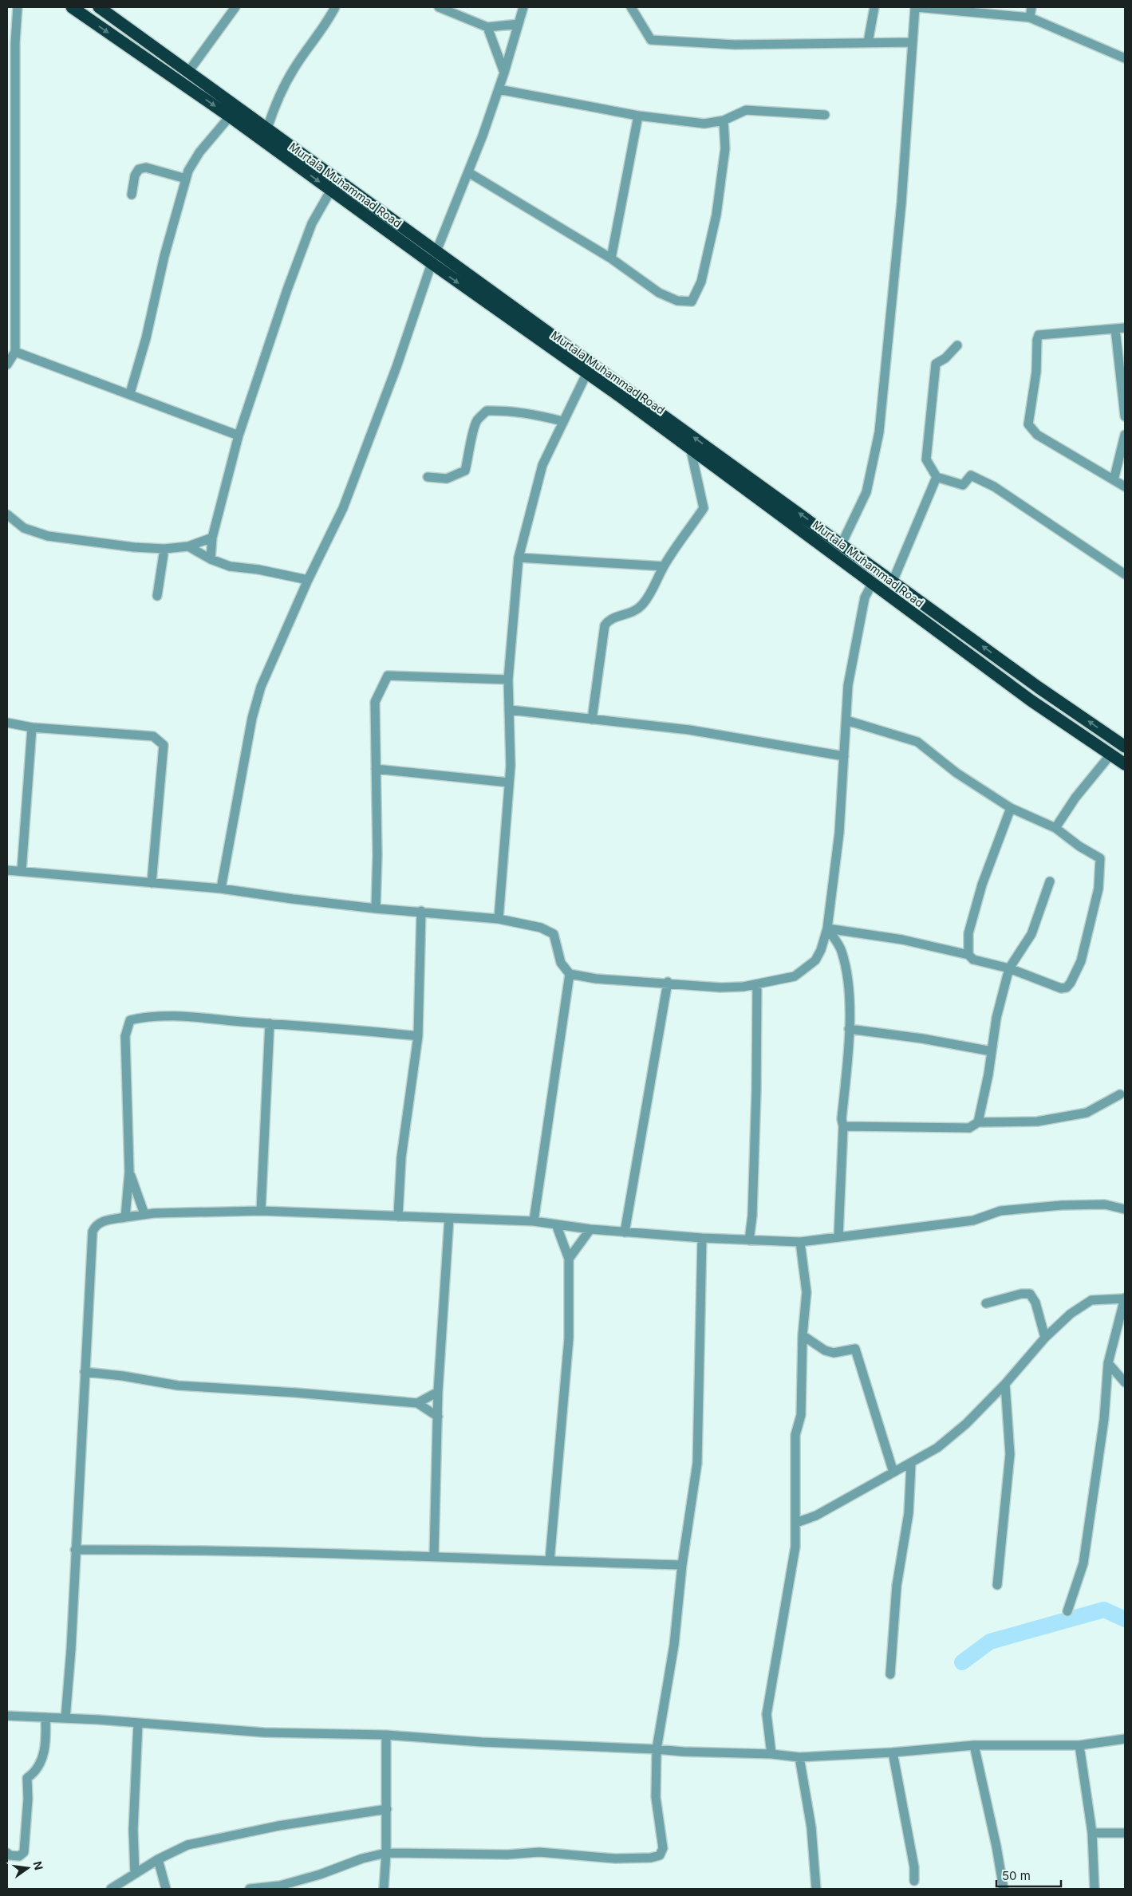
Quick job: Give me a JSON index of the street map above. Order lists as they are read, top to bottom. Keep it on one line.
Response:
{"streets":{"highway":["Murtala Muhammad Road"]},"scale_bar":"50 m","north":"right"}
